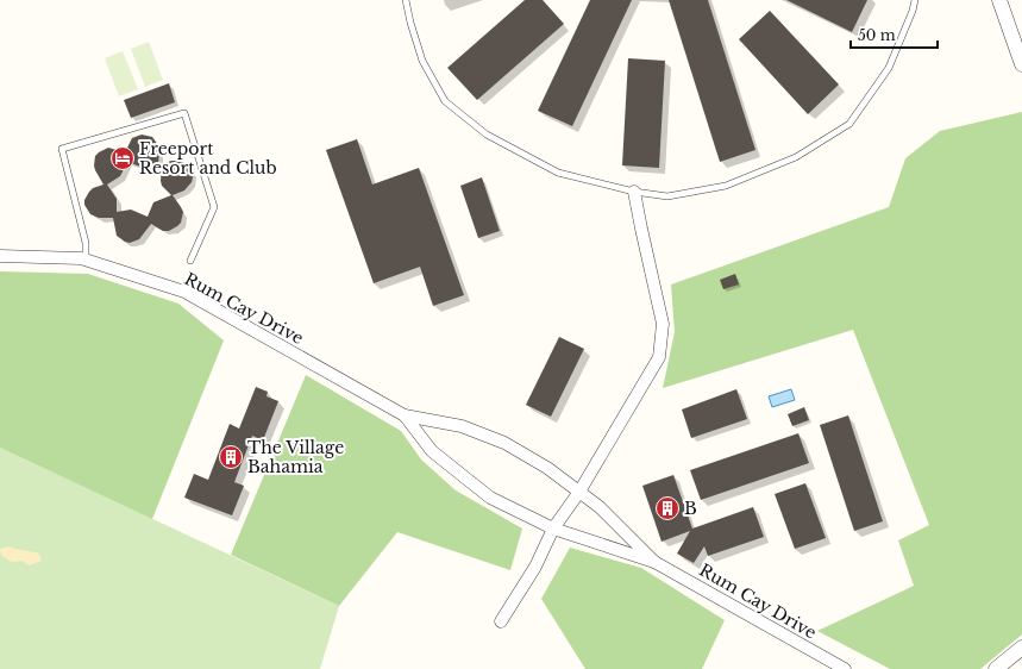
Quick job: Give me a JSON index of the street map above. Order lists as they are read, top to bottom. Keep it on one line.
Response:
{"streets":{"street":["Rum Cay Drive"]},"places":{"hotel":["Freeport Resort and Club"],"building":["The Village Bahamia","B"]},"scale_bar":"50 m"}
